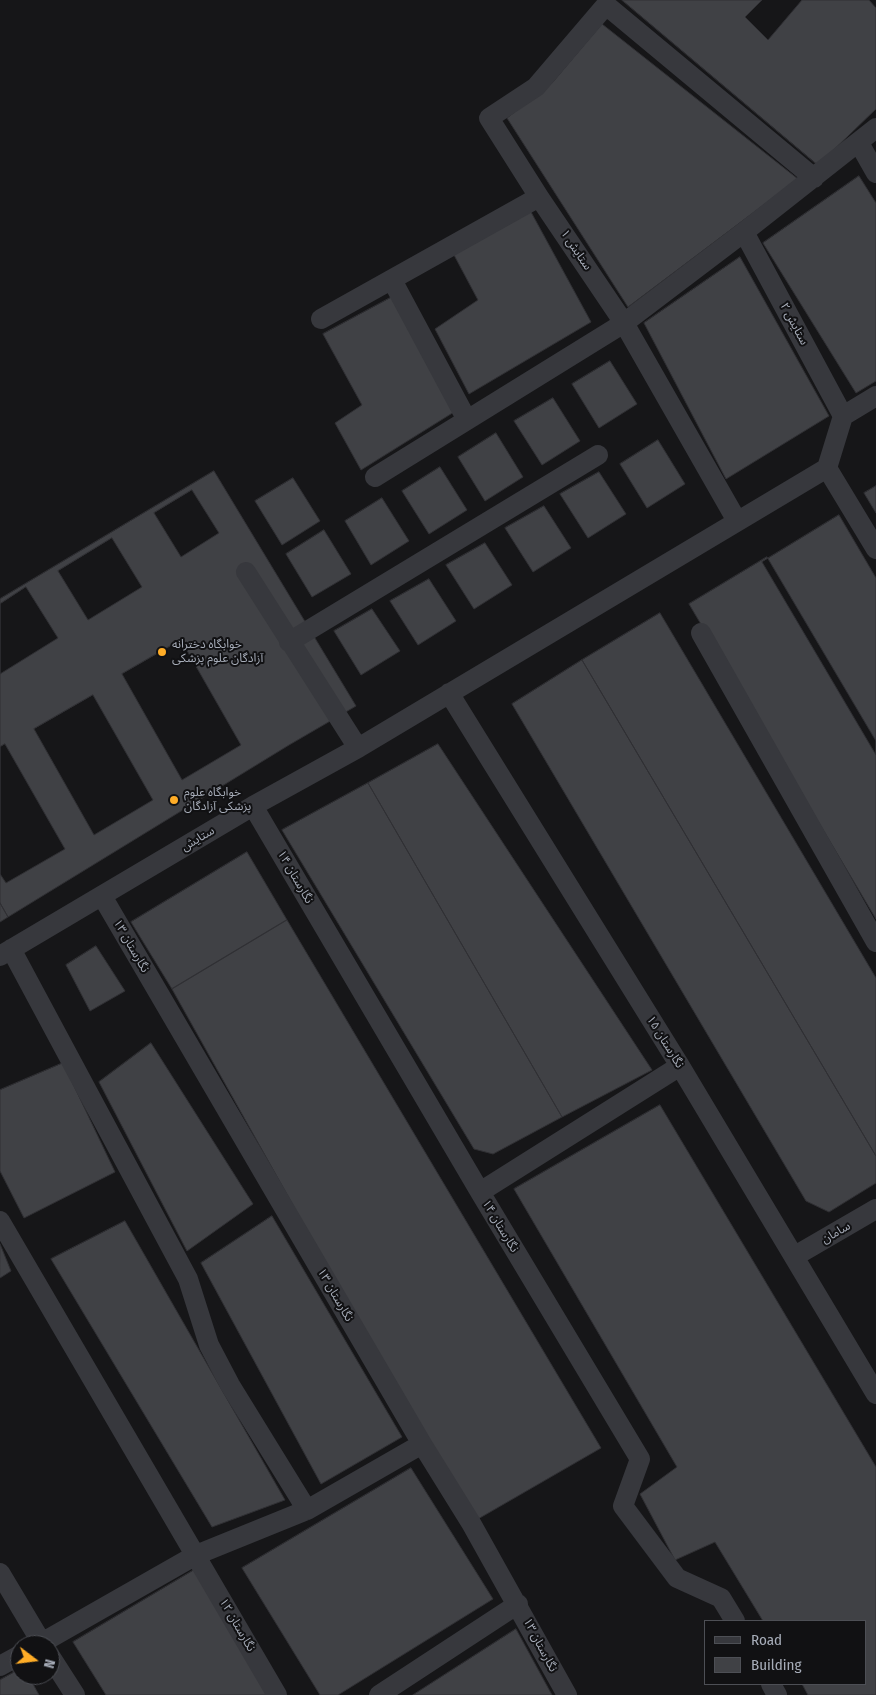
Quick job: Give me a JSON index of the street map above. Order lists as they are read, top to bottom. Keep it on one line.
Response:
{"streets":{"street":["ستایش ۱","ستایش ۲","ستایش","نگارستان ۱۴","نگارستان ۱۳","نگارستان ۱۵","سامان","نگارستان ۱۲"]},"crossings":[["ستایش ۱","ستایش"],["ستایش","نگارستان ۱۴"],["ستایش","نگارستان ۱۳"],["ستایش","نگارستان ۱۵"],["نگارستان ۱۵","سامان"]],"places":["خوابگاه دخترانه آزادگان علوم پزشکی","خوابگاه علوم پزشکی آزادگان"],"legend":["Road","Building"],"north":"right"}
